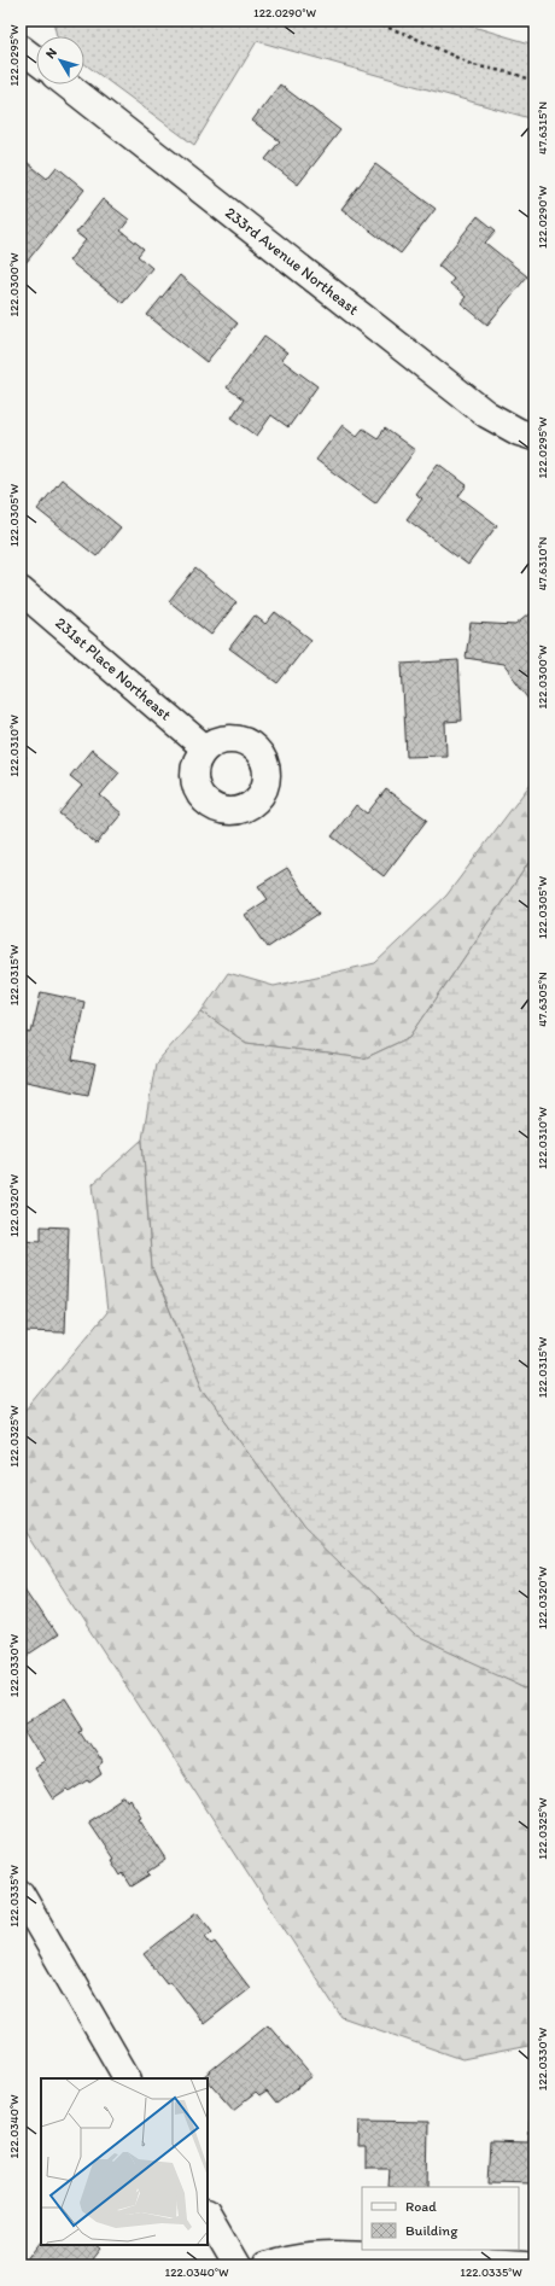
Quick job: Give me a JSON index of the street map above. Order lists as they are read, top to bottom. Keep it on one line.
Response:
{"streets":{"street":["233rd Avenue Northeast","231st Place Northeast"]},"legend":["Road","Building"],"north":"top left","coordinates":["122.0290°W","122.0295°W","47.6315°N","122.0300°W","122.0305°W","47.6310°N","122.0310°W","122.0315°W","47.6305°N","122.0320°W","122.0325°W","122.0330°W","122.0335°W","122.0340°W"]}
